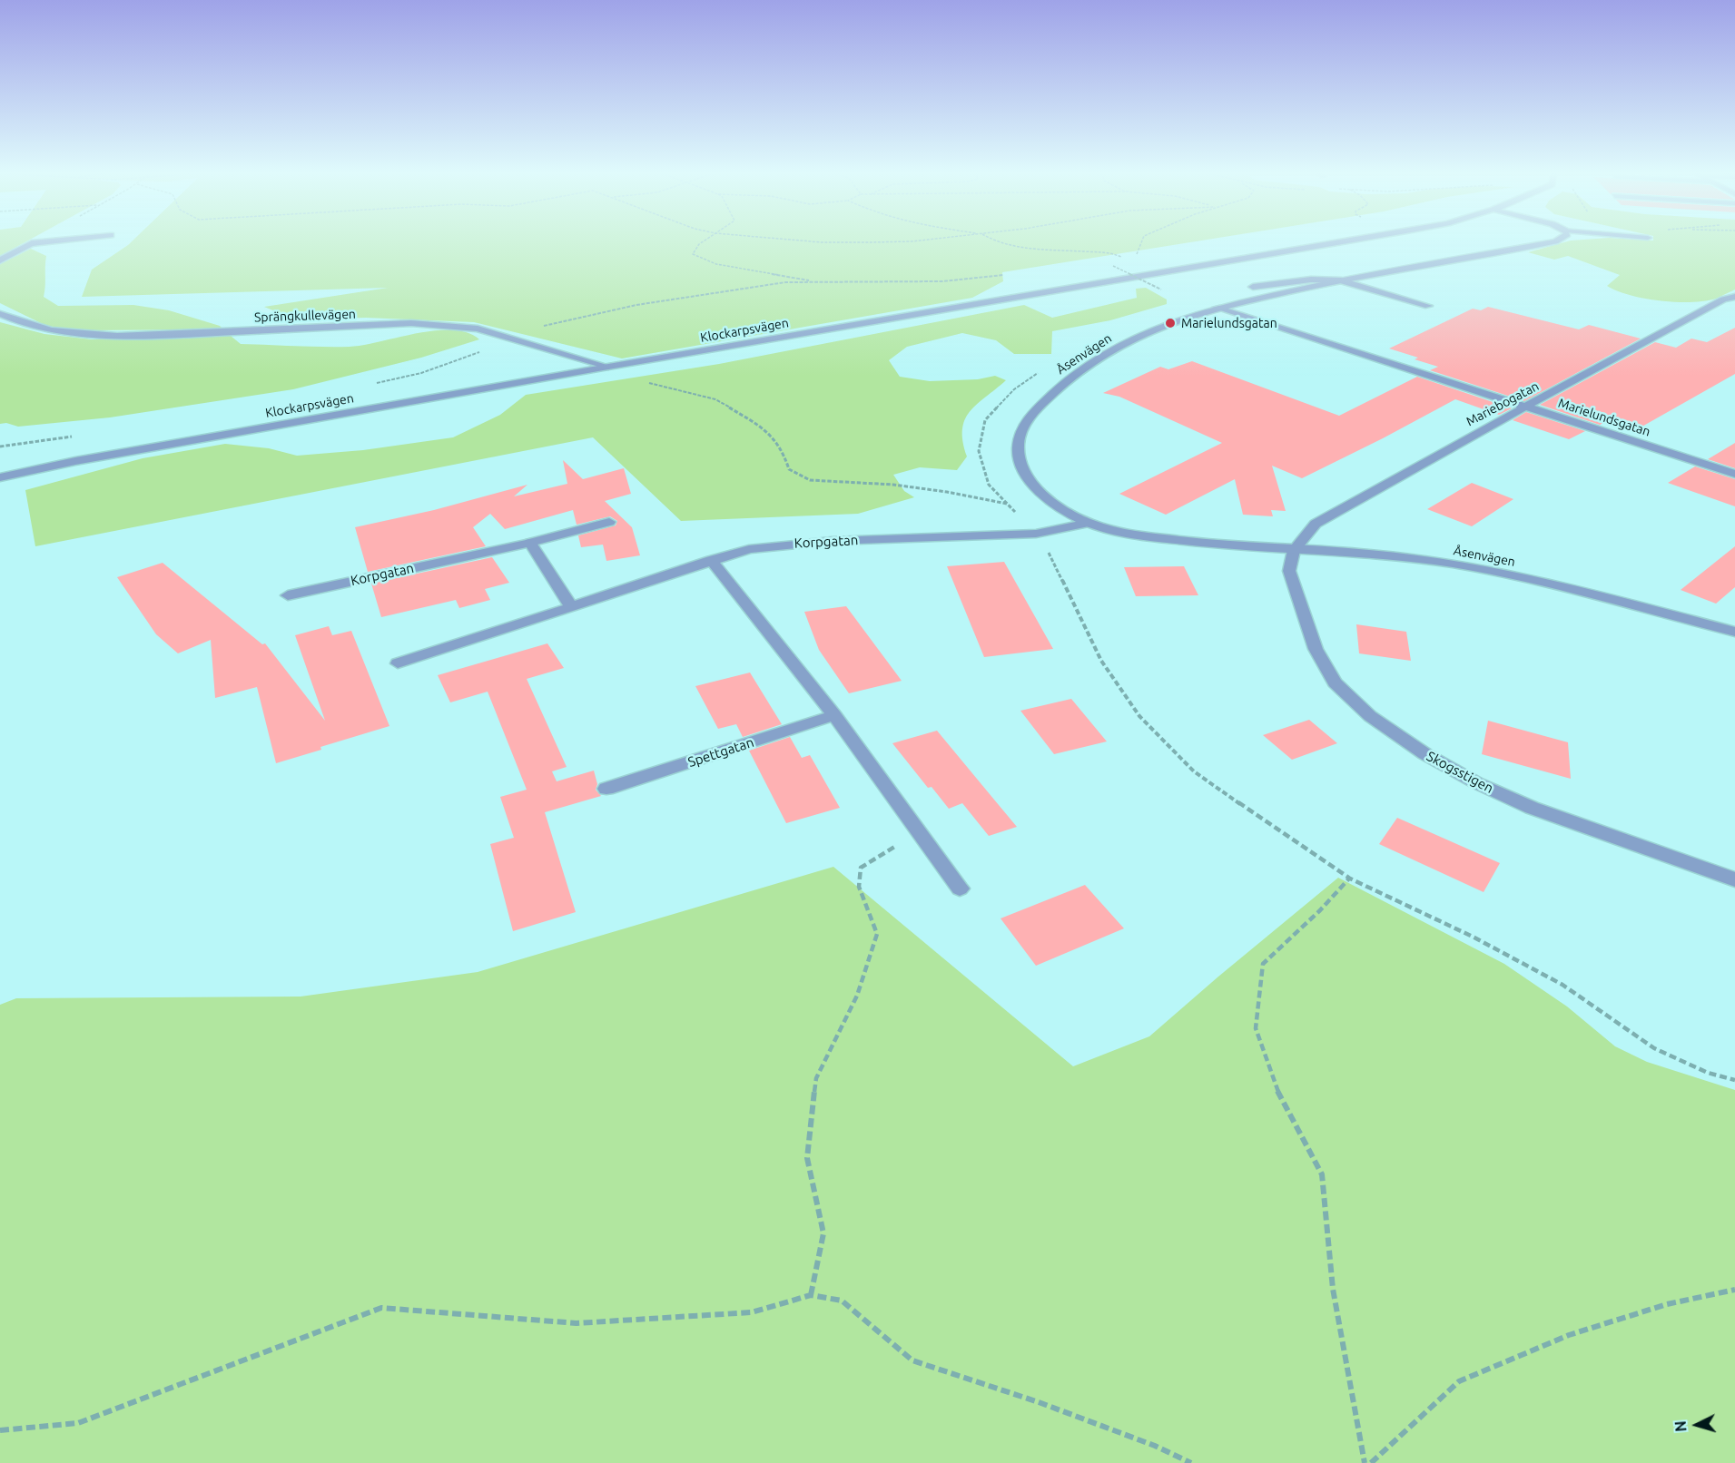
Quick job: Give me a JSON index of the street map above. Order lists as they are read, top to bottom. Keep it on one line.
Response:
{"streets":{"street":["Sprängkullevägen","Klockarpsvägen","Åsenvägen","Mariebogatan","Marielundsgatan","Korpgatan","Spettgatan","Skogsstigen"]},"crossings":[["Sprängkullevägen","Klockarpsvägen"],["Åsenvägen","Mariebogatan"],["Åsenvägen","Marielundsgatan"],["Åsenvägen","Korpgatan"],["Åsenvägen","Skogsstigen"],["Mariebogatan","Marielundsgatan"],["Mariebogatan","Skogsstigen"]],"places":["Marielundsgatan"],"north":"left"}
